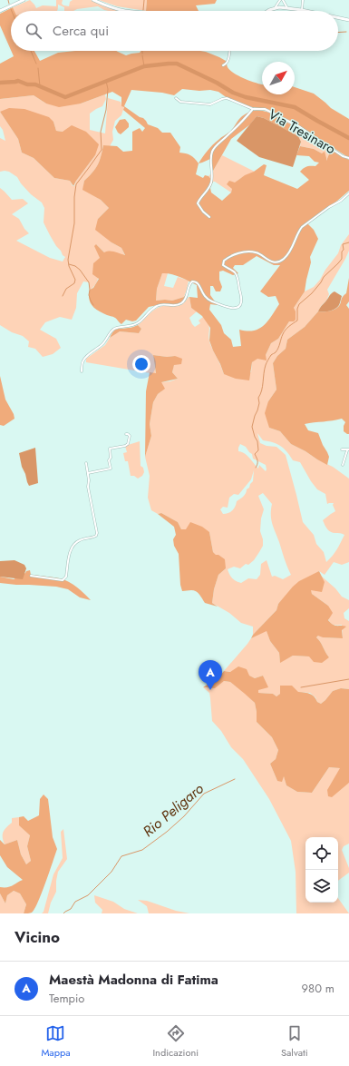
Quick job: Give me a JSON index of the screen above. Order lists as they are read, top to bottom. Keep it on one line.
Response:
{"streets":{"street":["Via Tresinaro"]},"water":["Rio Peligaro"],"north":"top right","page":{"search":"Cerca qui","pins":"A","heading":"Vicino","list":[{"mark":"A","name":"Maestà Madonna di Fatima","note":"Tempio","value":"980 m"}],"nav":["Mappa","Indicazioni","Salvati"]}}
